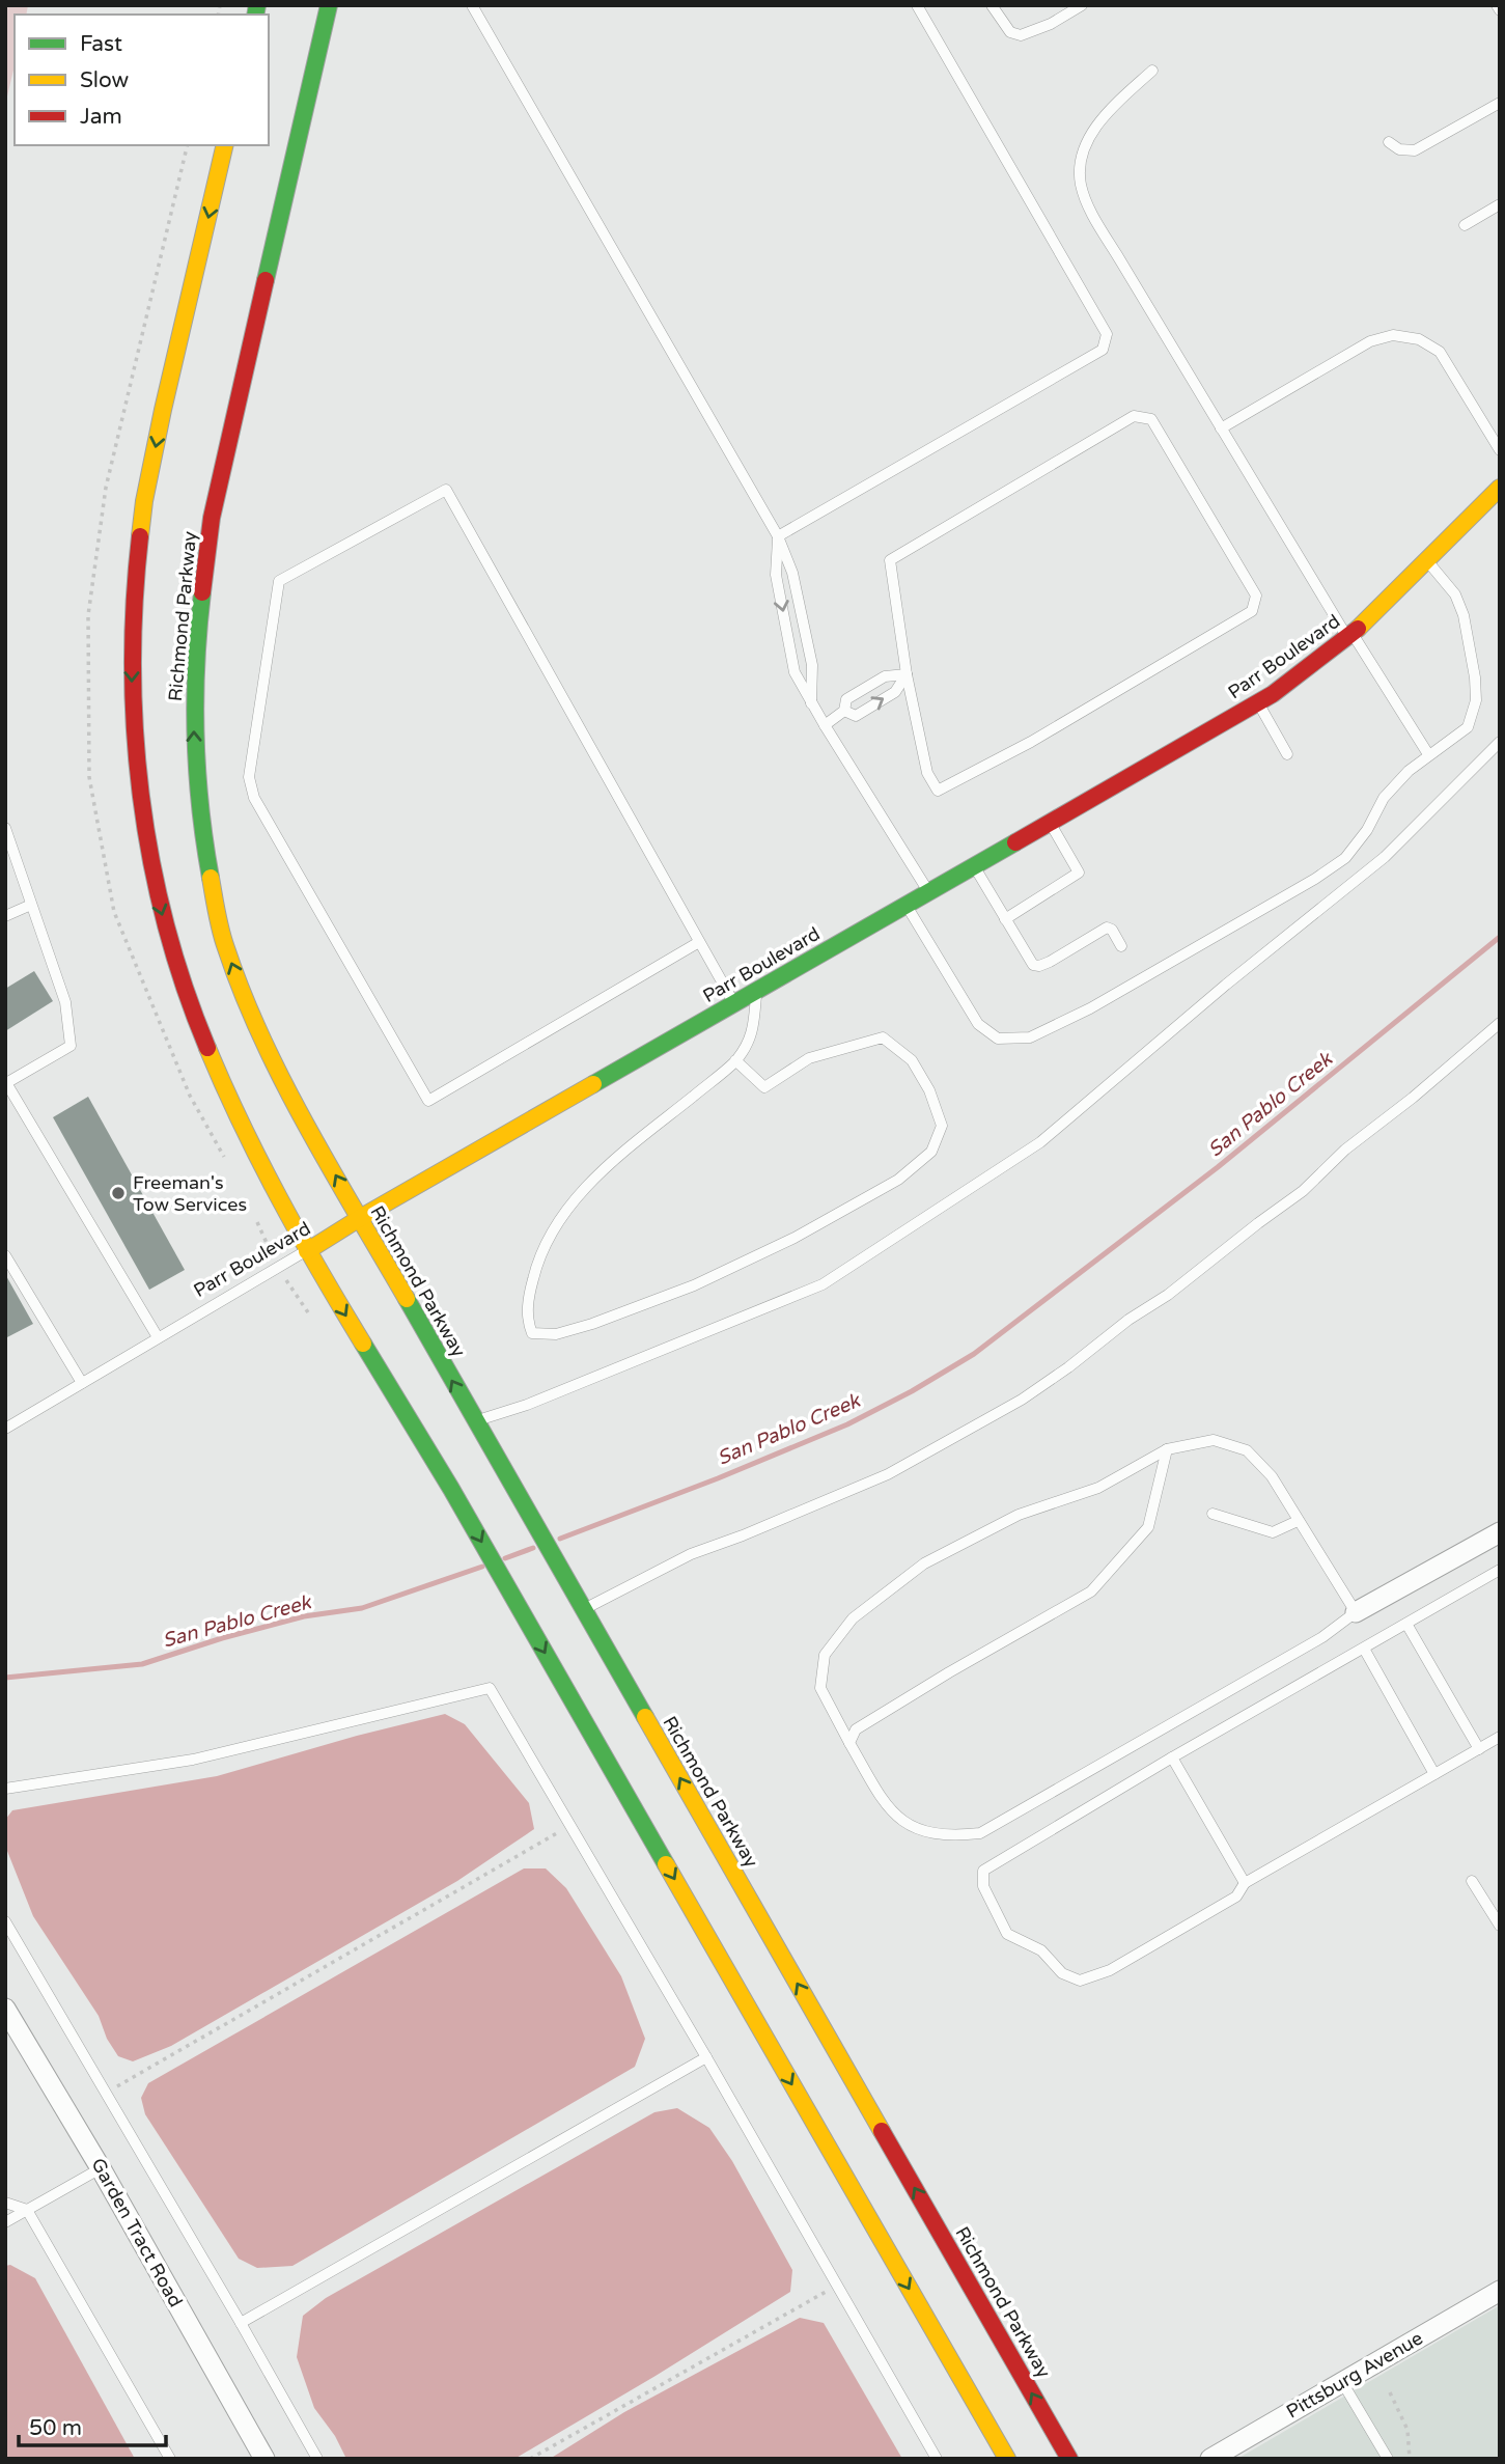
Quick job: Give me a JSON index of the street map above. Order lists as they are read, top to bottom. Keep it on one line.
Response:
{"streets":{"main road":["Richmond Parkway","Parr Boulevard"],"street":["Garden Tract Road","Pittsburg Avenue"]},"crossings":[["Richmond Parkway","Parr Boulevard"]],"water":["San Pablo Creek"],"places":["Freeman's Tow Services"],"legend":["Fast","Slow","Jam"],"scale_bar":"50 m"}
